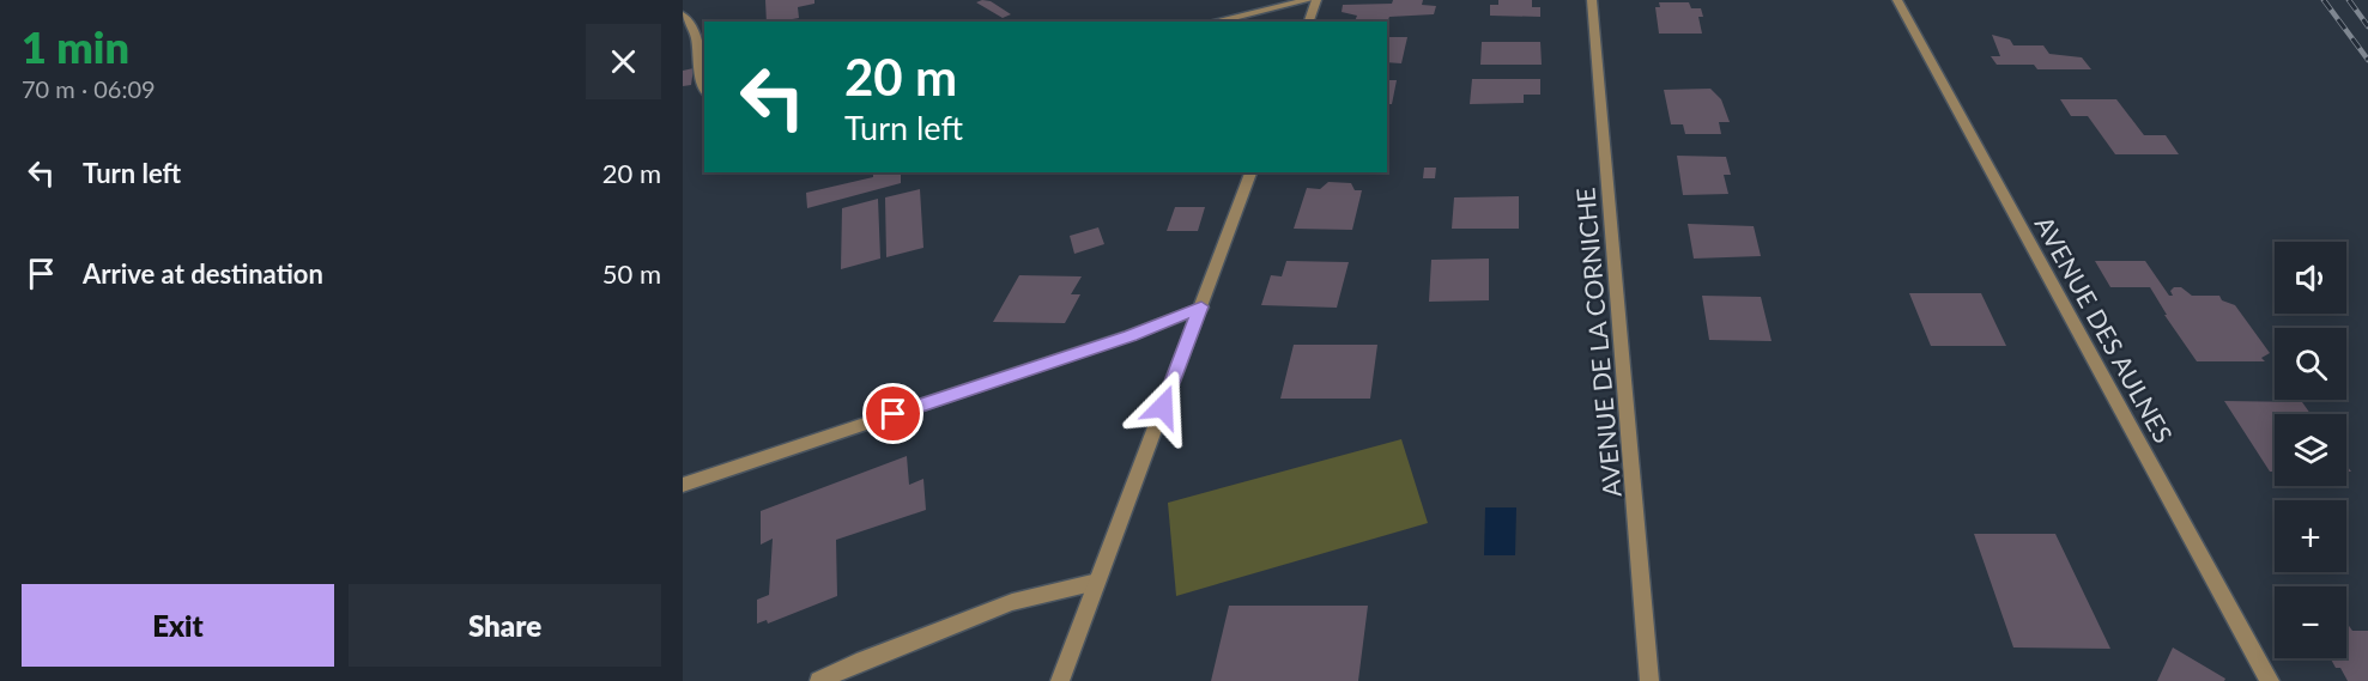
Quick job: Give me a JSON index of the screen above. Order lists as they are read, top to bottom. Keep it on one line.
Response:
{"streets":{"street":["AVENUE DES AULNES","AVENUE DE LA CORNICHE"]},"page":{"heading":["1 min","70 m · 06:09"],"turn":["20 m","Turn left"],"list":[{"name":"Turn left","value":"20 m"},{"name":"Arrive at destination","value":"50 m"}],"map_buttons":["+","−"],"buttons":["Exit","Share"]}}
